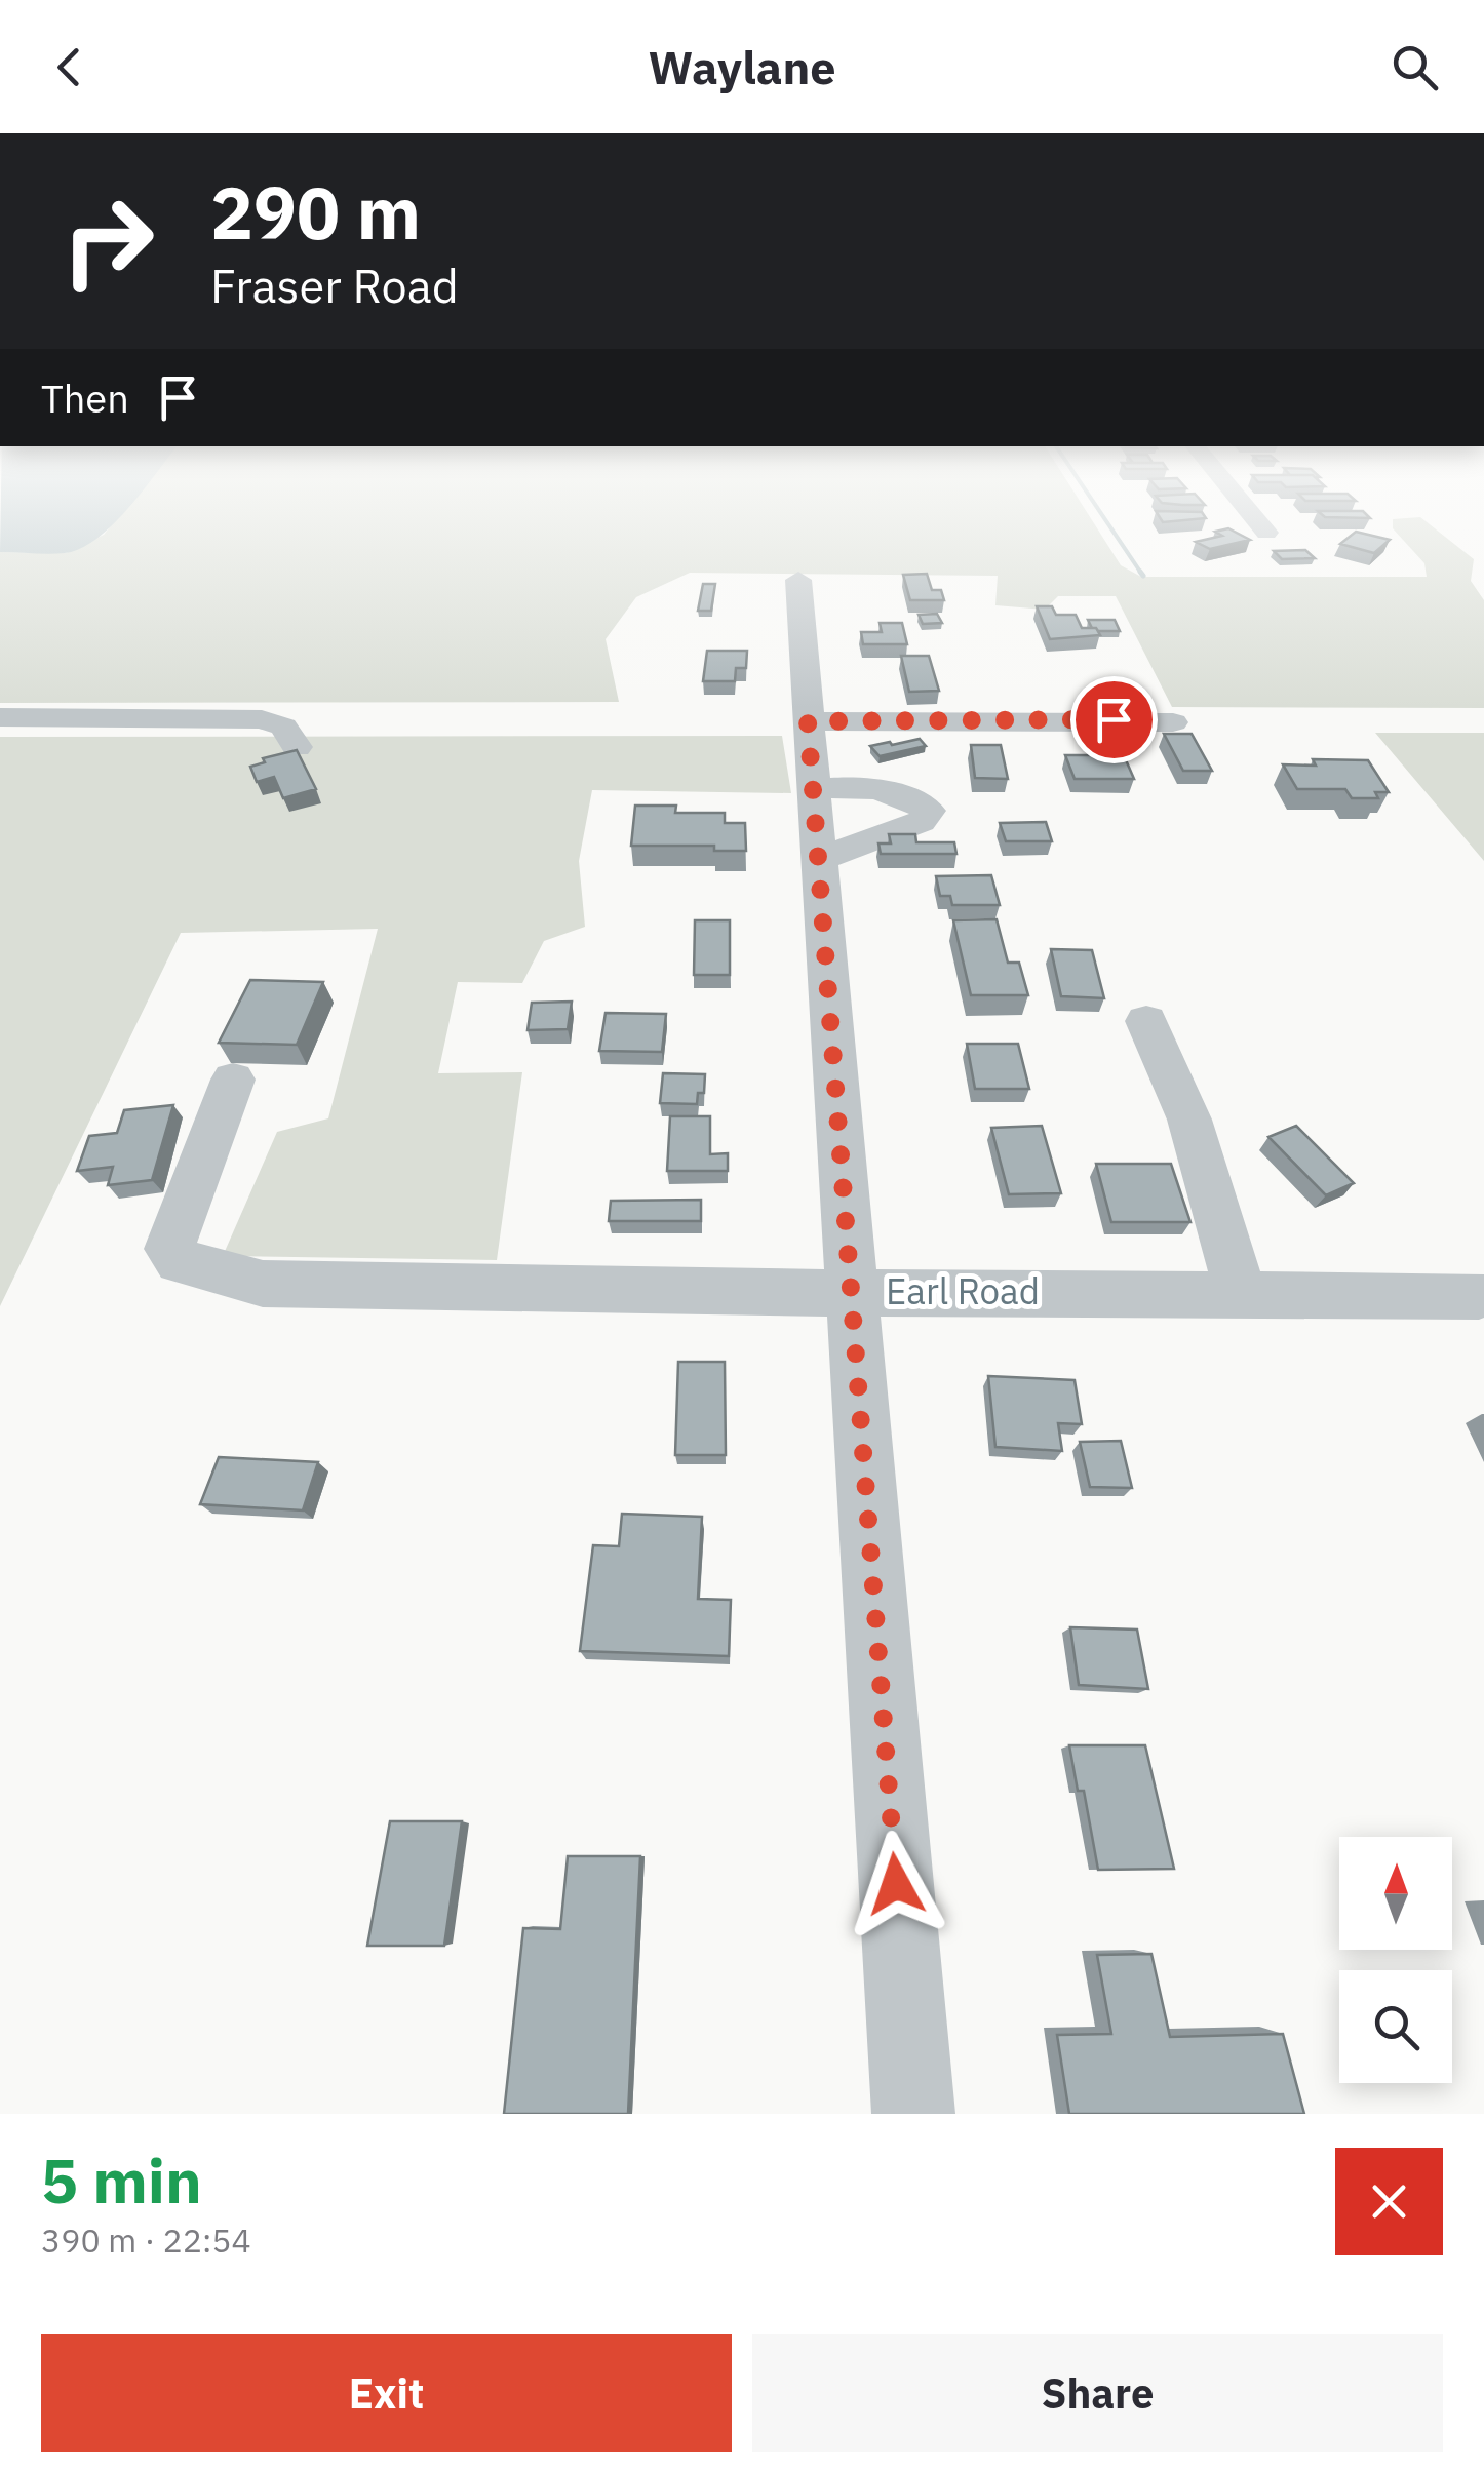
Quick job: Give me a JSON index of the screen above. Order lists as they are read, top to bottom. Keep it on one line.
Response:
{"streets":{"street":["Earl Road"]},"north":"top","page":{"header":"Waylane","turn":["290 m","Fraser Road"],"then":"Then","heading":["5 min","390 m · 22:54"],"buttons":["Exit","Share"]}}
